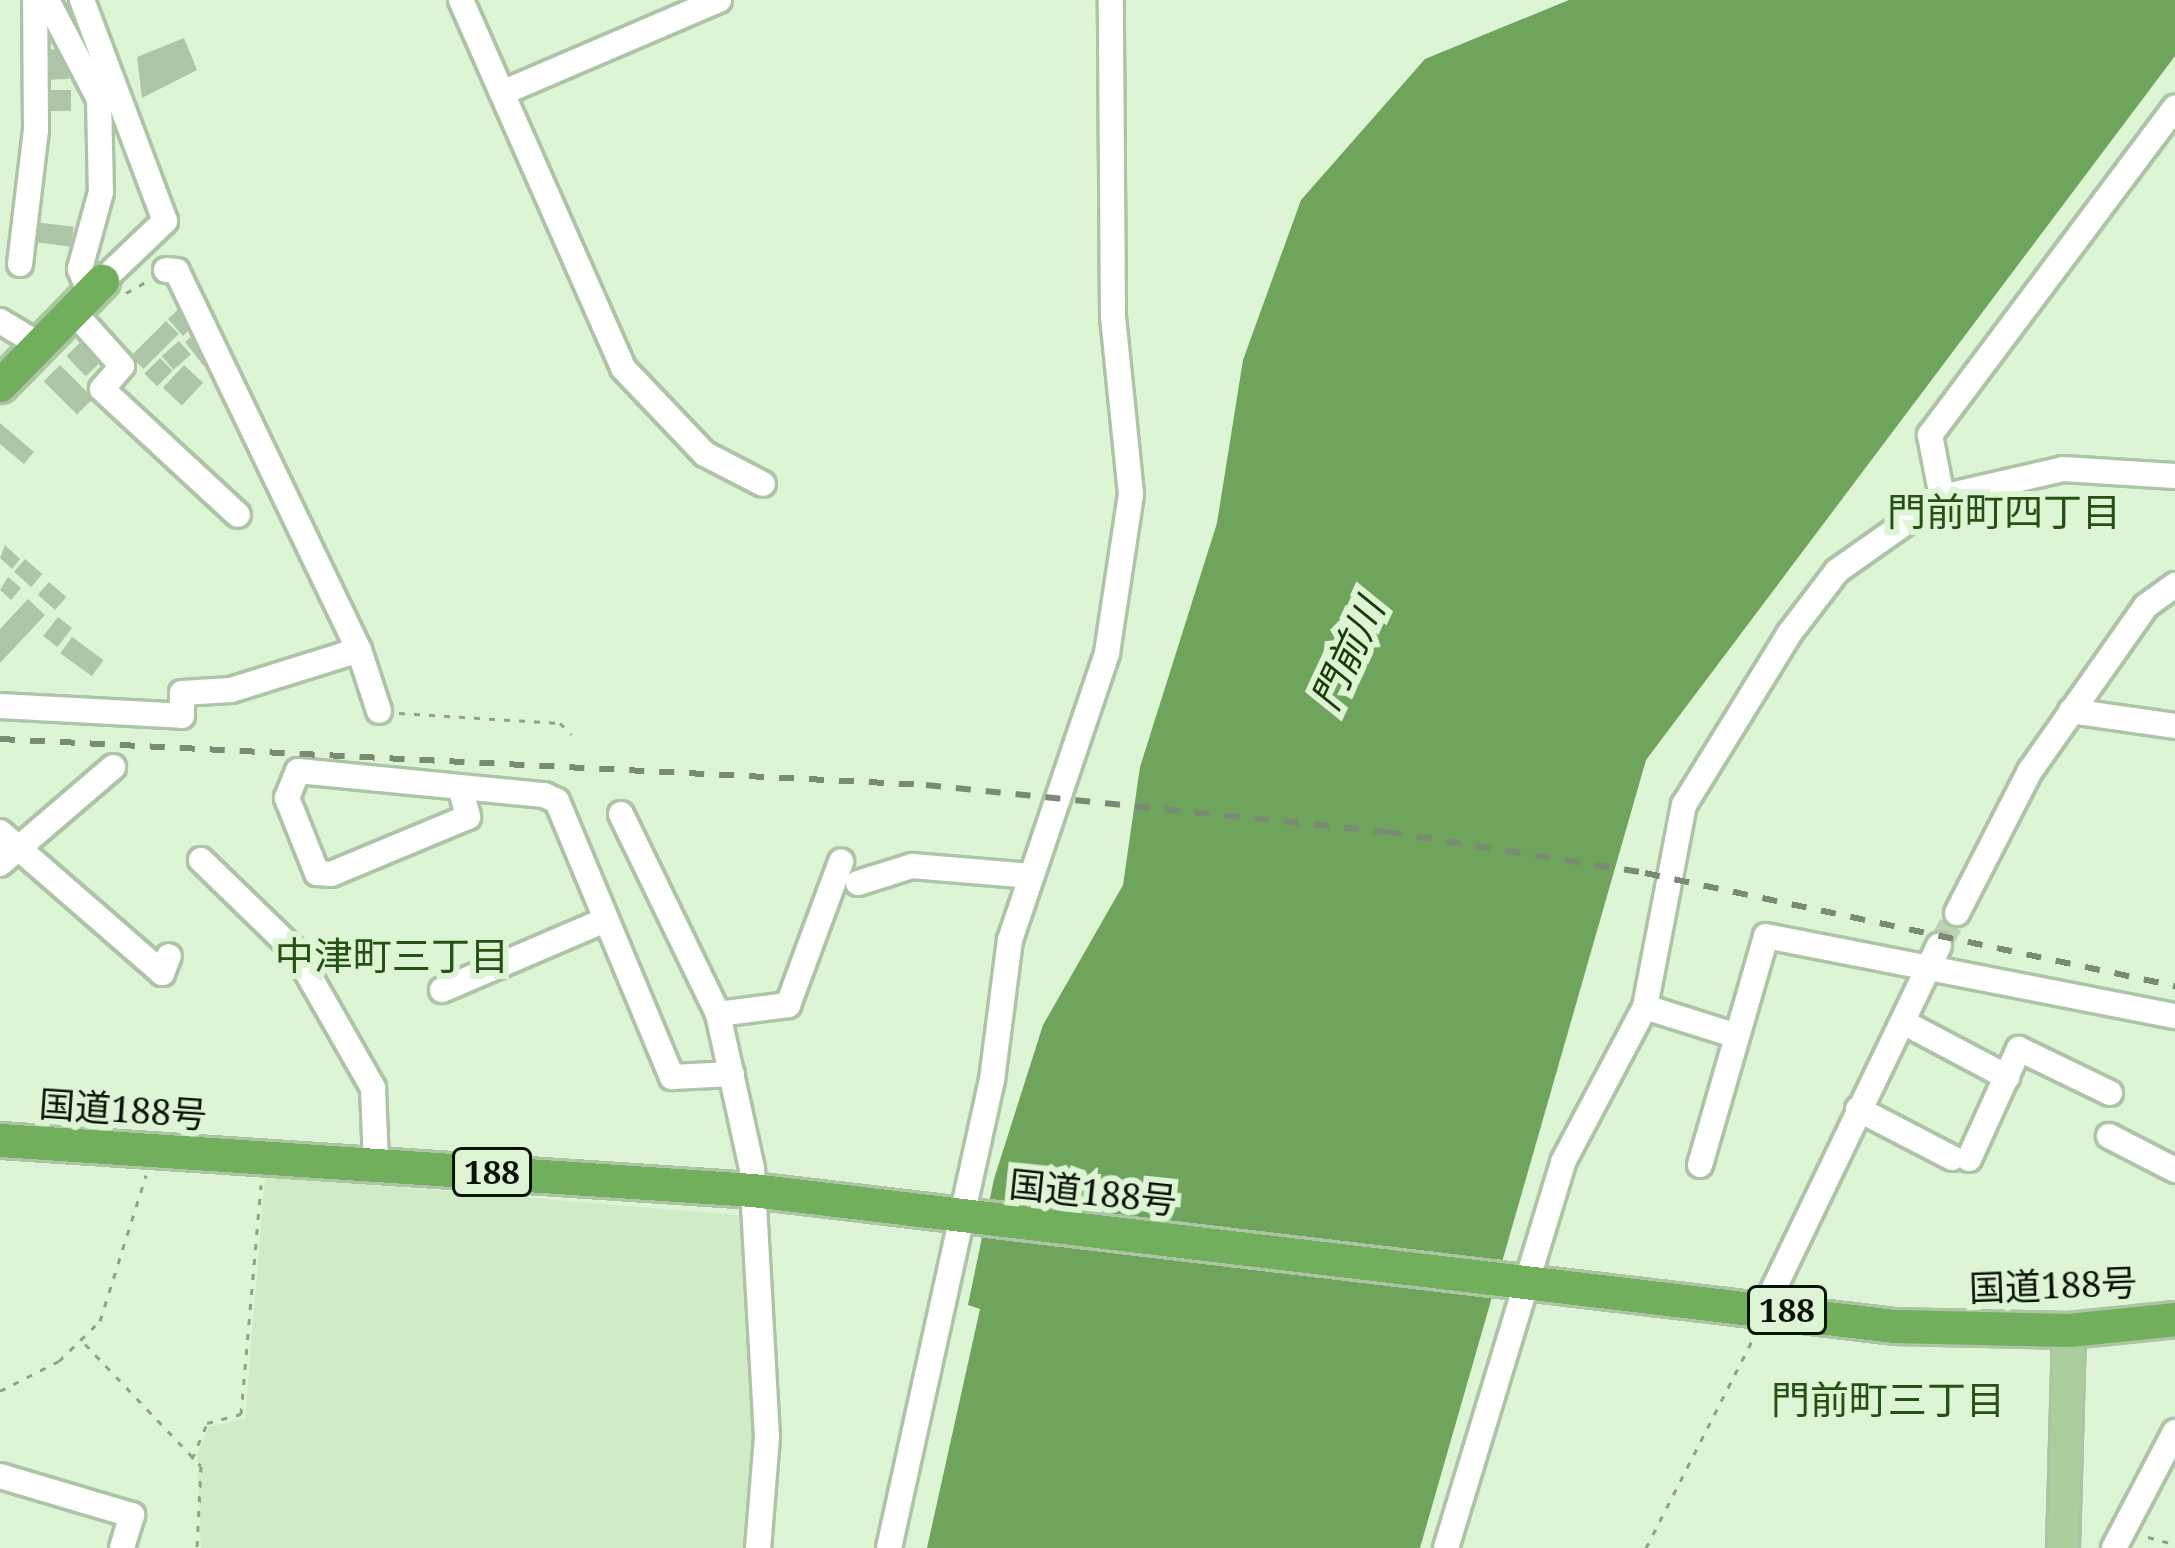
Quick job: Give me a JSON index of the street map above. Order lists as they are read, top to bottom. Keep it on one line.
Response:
{"streets":{"highway":["国道188号","188"]},"districts":["門前町四丁目","中津町三丁目","門前町三丁目"],"water":["門前川"]}
